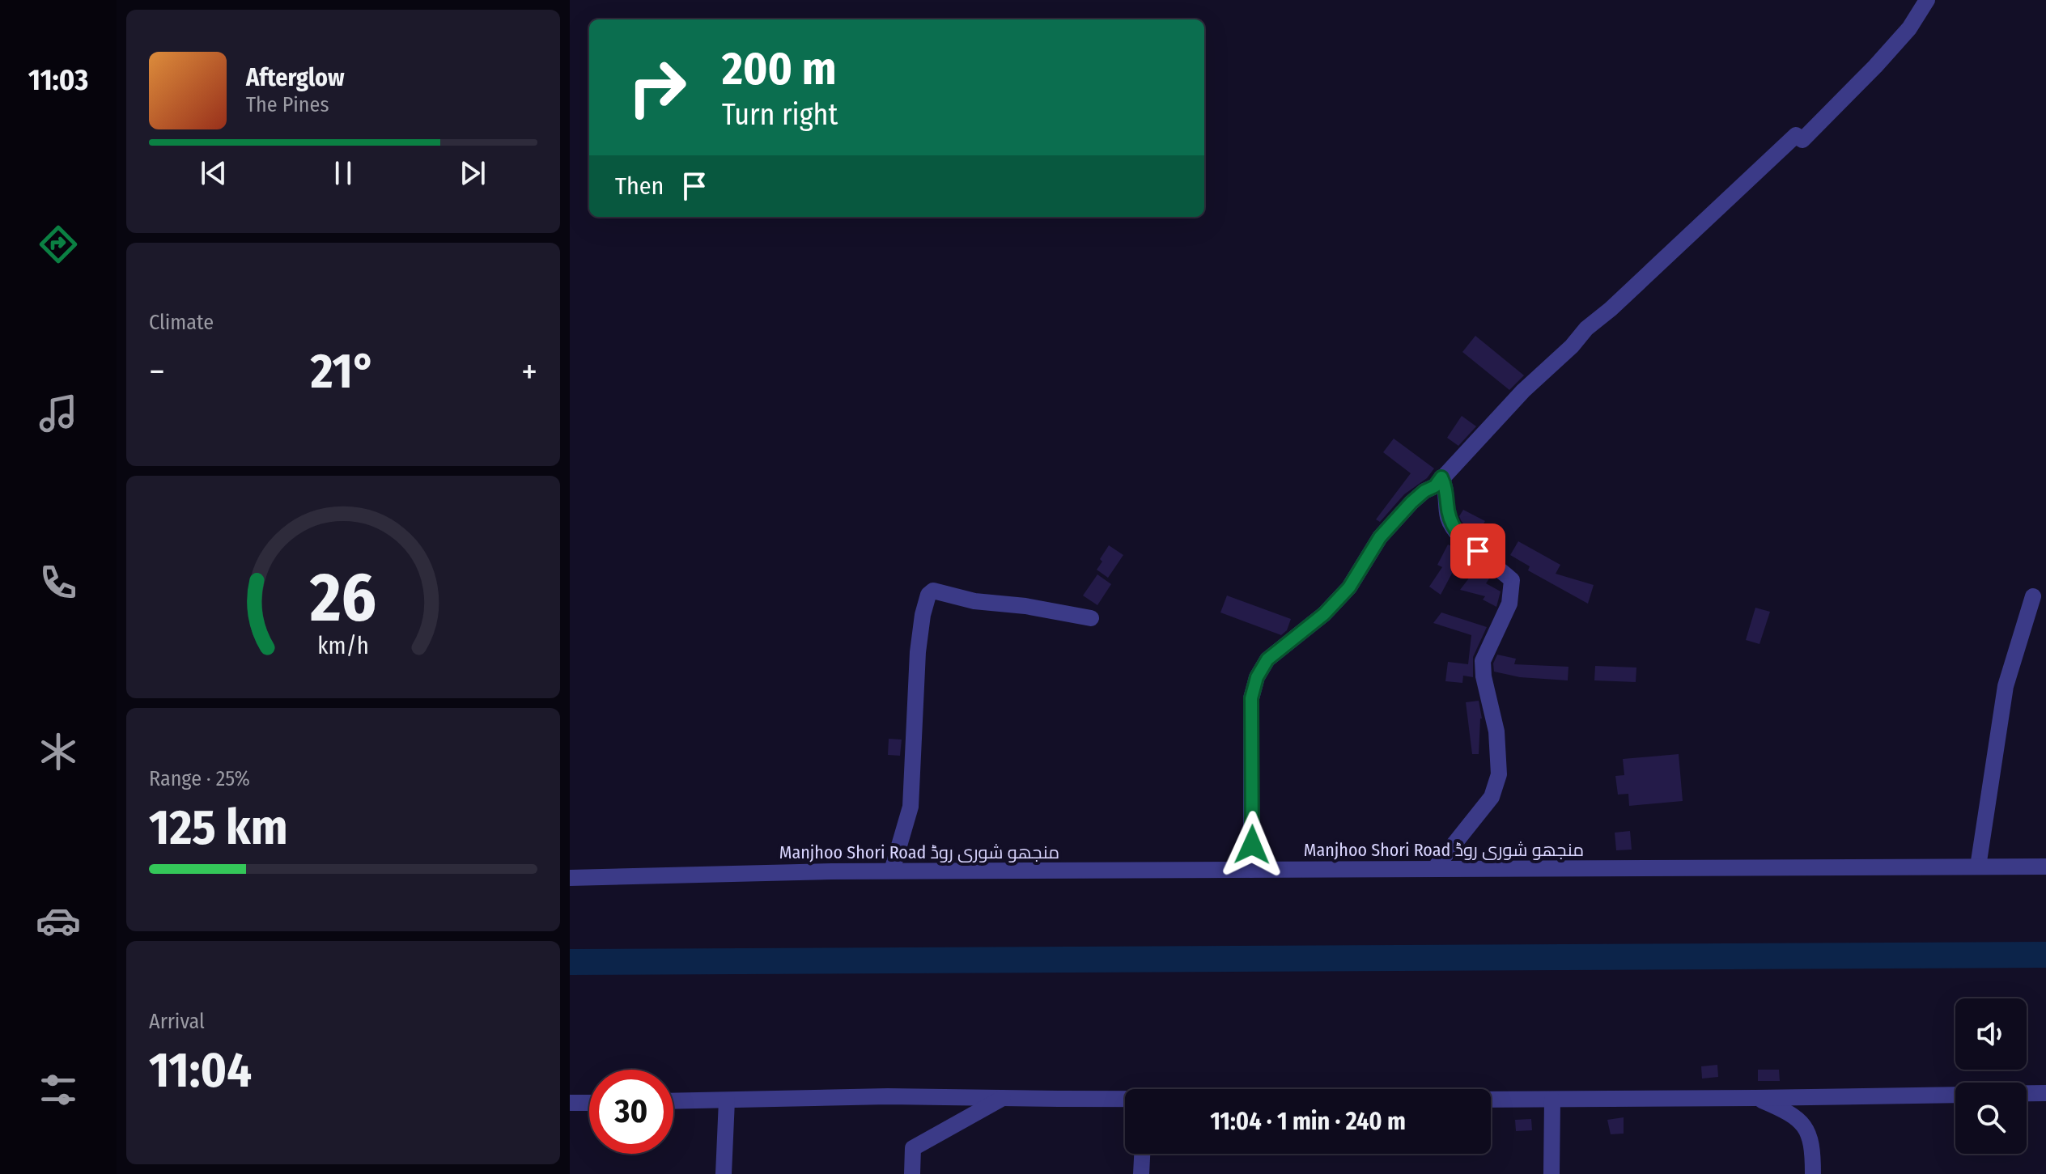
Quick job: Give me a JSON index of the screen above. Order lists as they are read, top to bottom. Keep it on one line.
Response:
{"streets":{"street":["Manjhoo Shori Road منجھو شوری روڈ"]},"page":{"tabs":"11:03","turn":["200 m","Turn right"],"song":["Afterglow","The Pines"],"then":"Then","tile":["Climate",["Range · 25%","125 km"],["Arrival","11:04"]],"heat":["−","21°","+"],"limit":"30","trip":"11:04 · 1 min · 240 m","gauge":["26","km/h"]}}
